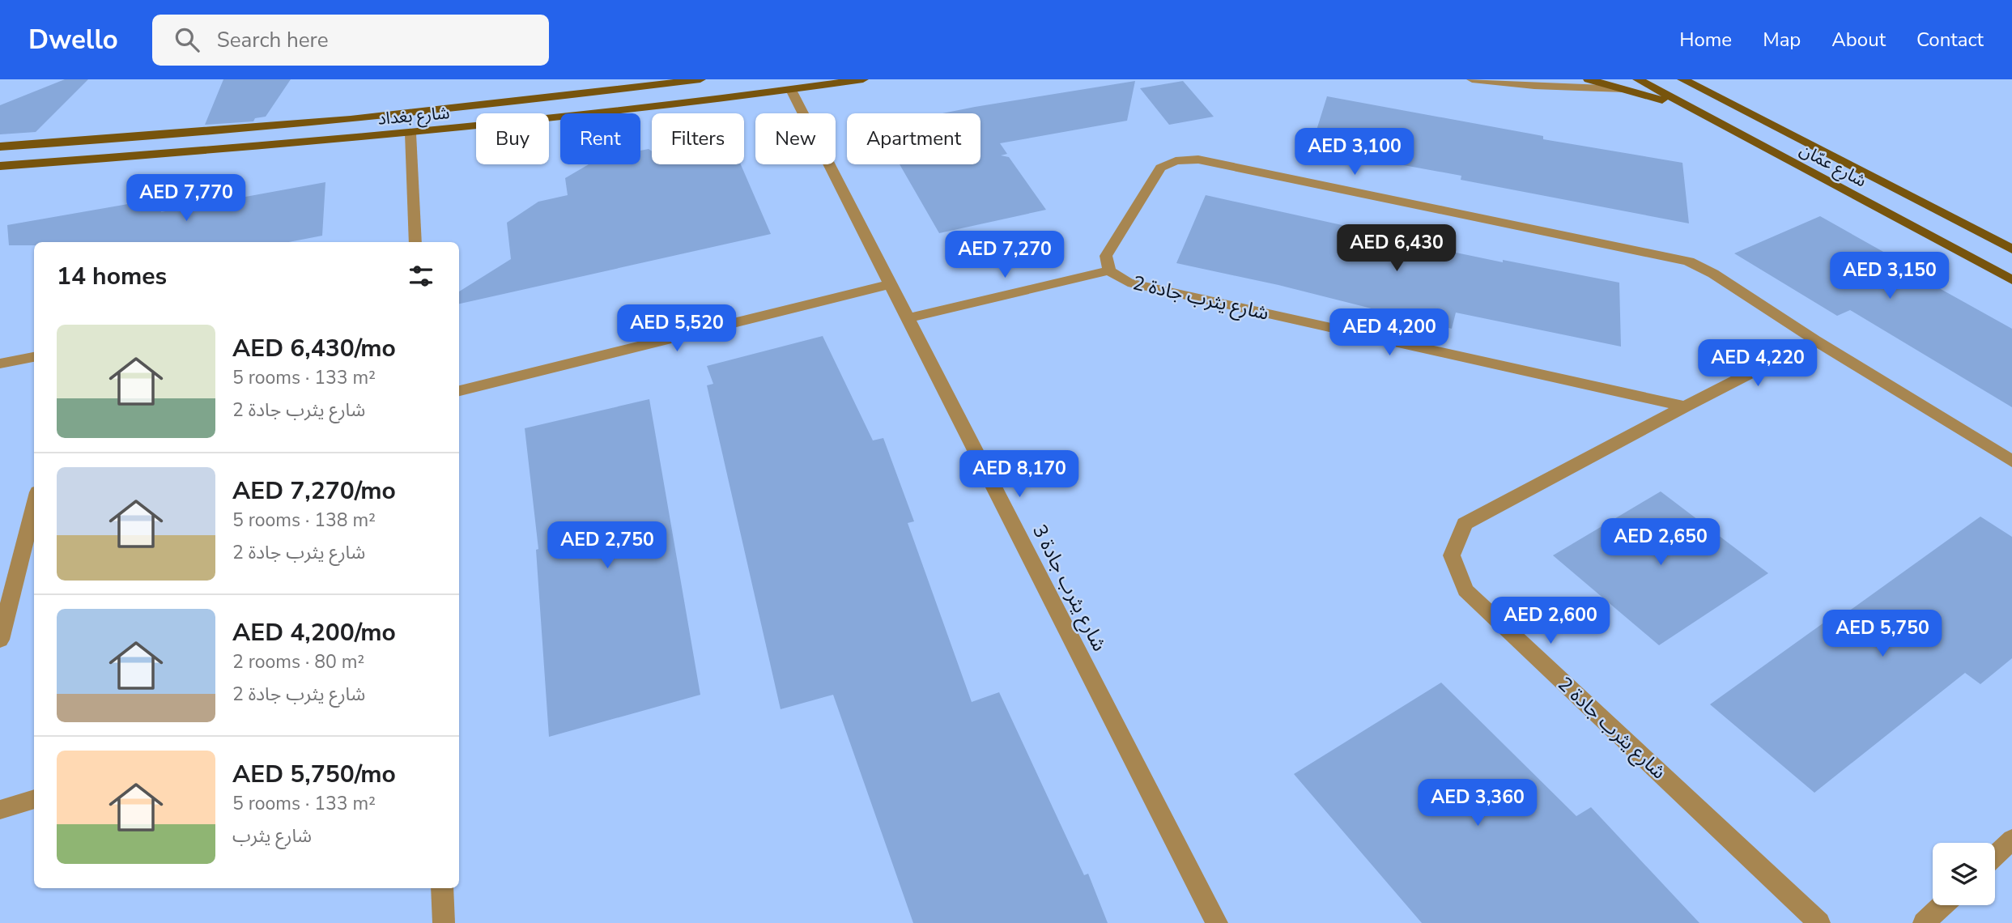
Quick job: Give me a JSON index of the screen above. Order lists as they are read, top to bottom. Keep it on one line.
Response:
{"streets":{"main road":["شارع بغداد","شارع عمّان"],"street":["شارع يثرب جادة 2","شارع يثرب جادة 3"]},"crossings":[["شارع بغداد","شارع يثرب جادة 3"]],"page":{"header":"Dwello","search":"Search here","nav":["Home","Map","About","Contact"],"chip":["Buy","Rent","Filters","New","Apartment"],"price":["AED 3,100","AED 7,770","AED 6,430","AED 7,270","AED 3,150","AED 5,520","AED 4,200","AED 4,220","AED 8,170","AED 2,650","AED 2,750","AED 2,600","AED 5,750","AED 3,360"],"heading":"14 homes","list":[{"name":"AED 6,430/mo","note":"5 rooms · 133 m² · شارع يثرب جادة 2"},{"name":"AED 7,270/mo","note":"5 rooms · 138 m² · شارع يثرب جادة 2"},{"name":"AED 4,200/mo","note":"2 rooms · 80 m² · شارع يثرب جادة 2"},{"name":"AED 5,750/mo","note":"5 rooms · 133 m² · شارع يثرب"}]}}
